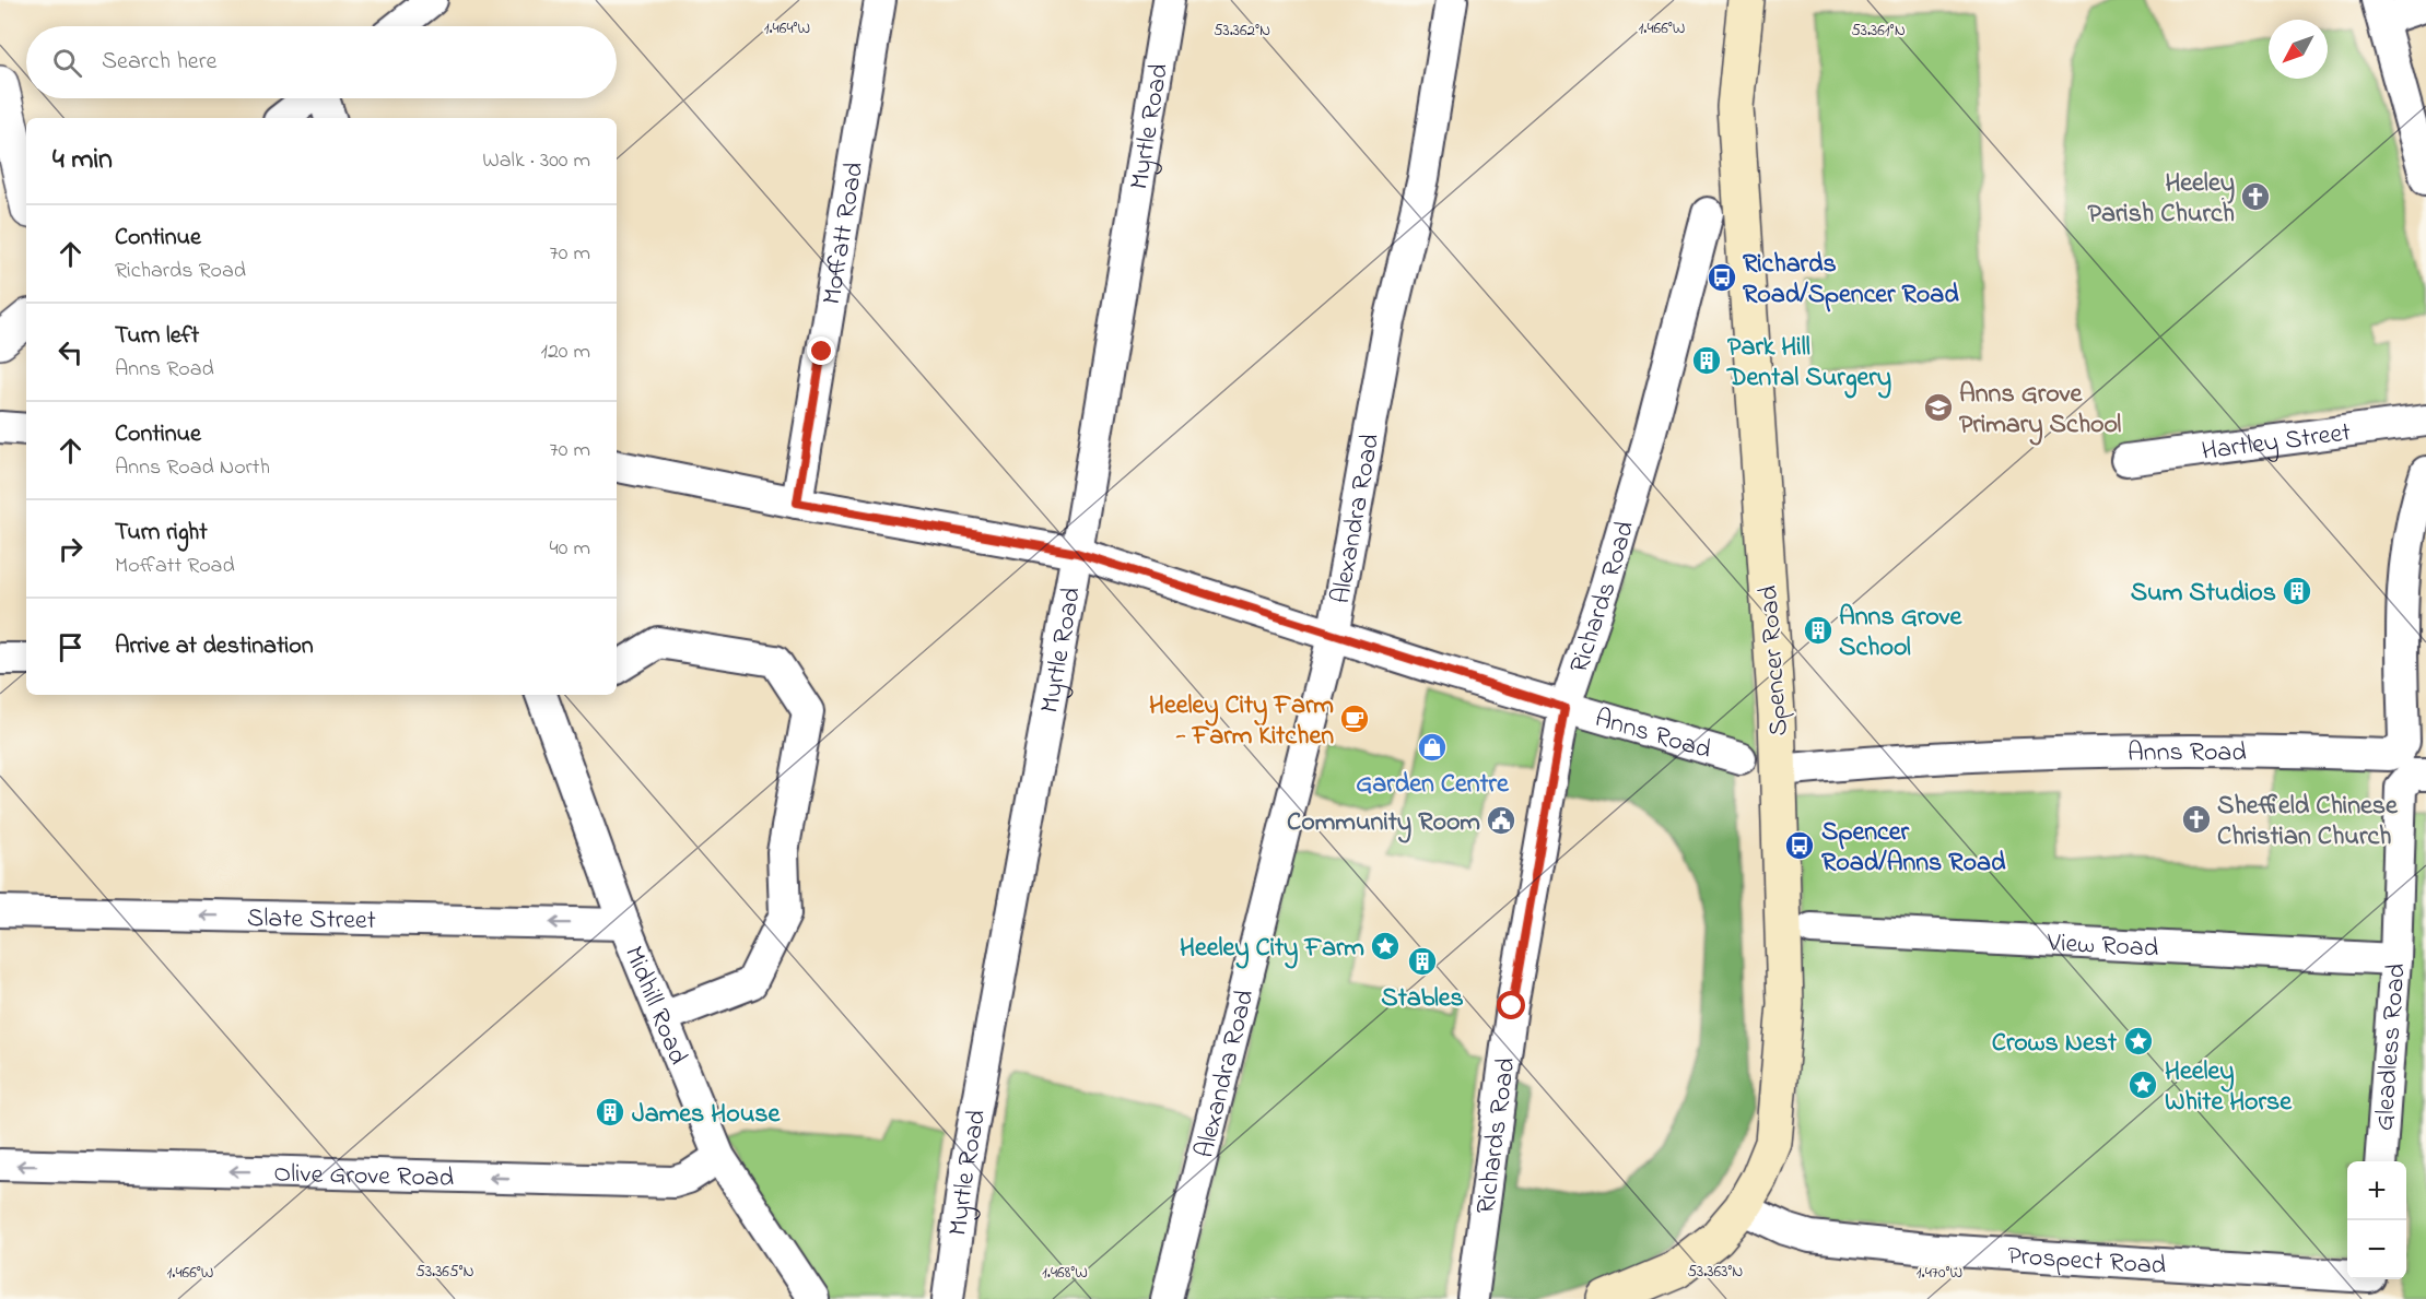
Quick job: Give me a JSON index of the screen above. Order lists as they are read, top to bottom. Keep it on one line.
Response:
{"streets":{"main road":["Spencer Road"],"street":["Myrtle Road","Moffatt Road","Hartley Street","Alexandra Road","Richards Road","Anns Road","Slate Street","View Road","Midhill Road","Gleadless Road","Olive Grove Road","Prospect Road"]},"crossings":[["Myrtle Road","Anns Road"],["Moffatt Road","Anns Road"],["Alexandra Road","Anns Road"],["Richards Road","Anns Road"],["Spencer Road","Anns Road"],["Spencer Road","Prospect Road"],["Anns Road","Gleadless Road"],["Slate Street","Midhill Road"],["View Road","Gleadless Road"],["Midhill Road","Olive Grove Road"]],"one_way":["Slate Street","Olive Grove Road"],"places":{"church":["Heeley Parish Church","Sheffield Chinese Christian Church"],"bus stop":["Richards Road/Spencer Road","Spencer Road/Anns Road"],"building":["Park Hill Dental Surgery","Sum Studios","Anns Grove School","Stables","James House"],"school or university":["Anns Grove Primary School"],"cafe":["Heeley City Farm - Farm Kitchen"],"shop":["Garden Centre"],"public building":["Community Room"],"place":["Heeley City Farm","Crows Nest","Heeley White Horse"]},"north":"bottom left","page":{"search":"Search here","heading":["4 min","Walk · 300 m"],"list":[["Continue","Richards Road","70 m"],["Turn left","Anns Road","120 m"],["Continue","Anns Road North","70 m"],["Turn right","Moffatt Road","40 m"],"Arrive at destination"],"map_buttons":["+","−"]},"coordinates":["1.464°W","1.466°W","53.362°N","53.361°N","53.365°N","53.363°N","1.468°W","1.470°W"]}
